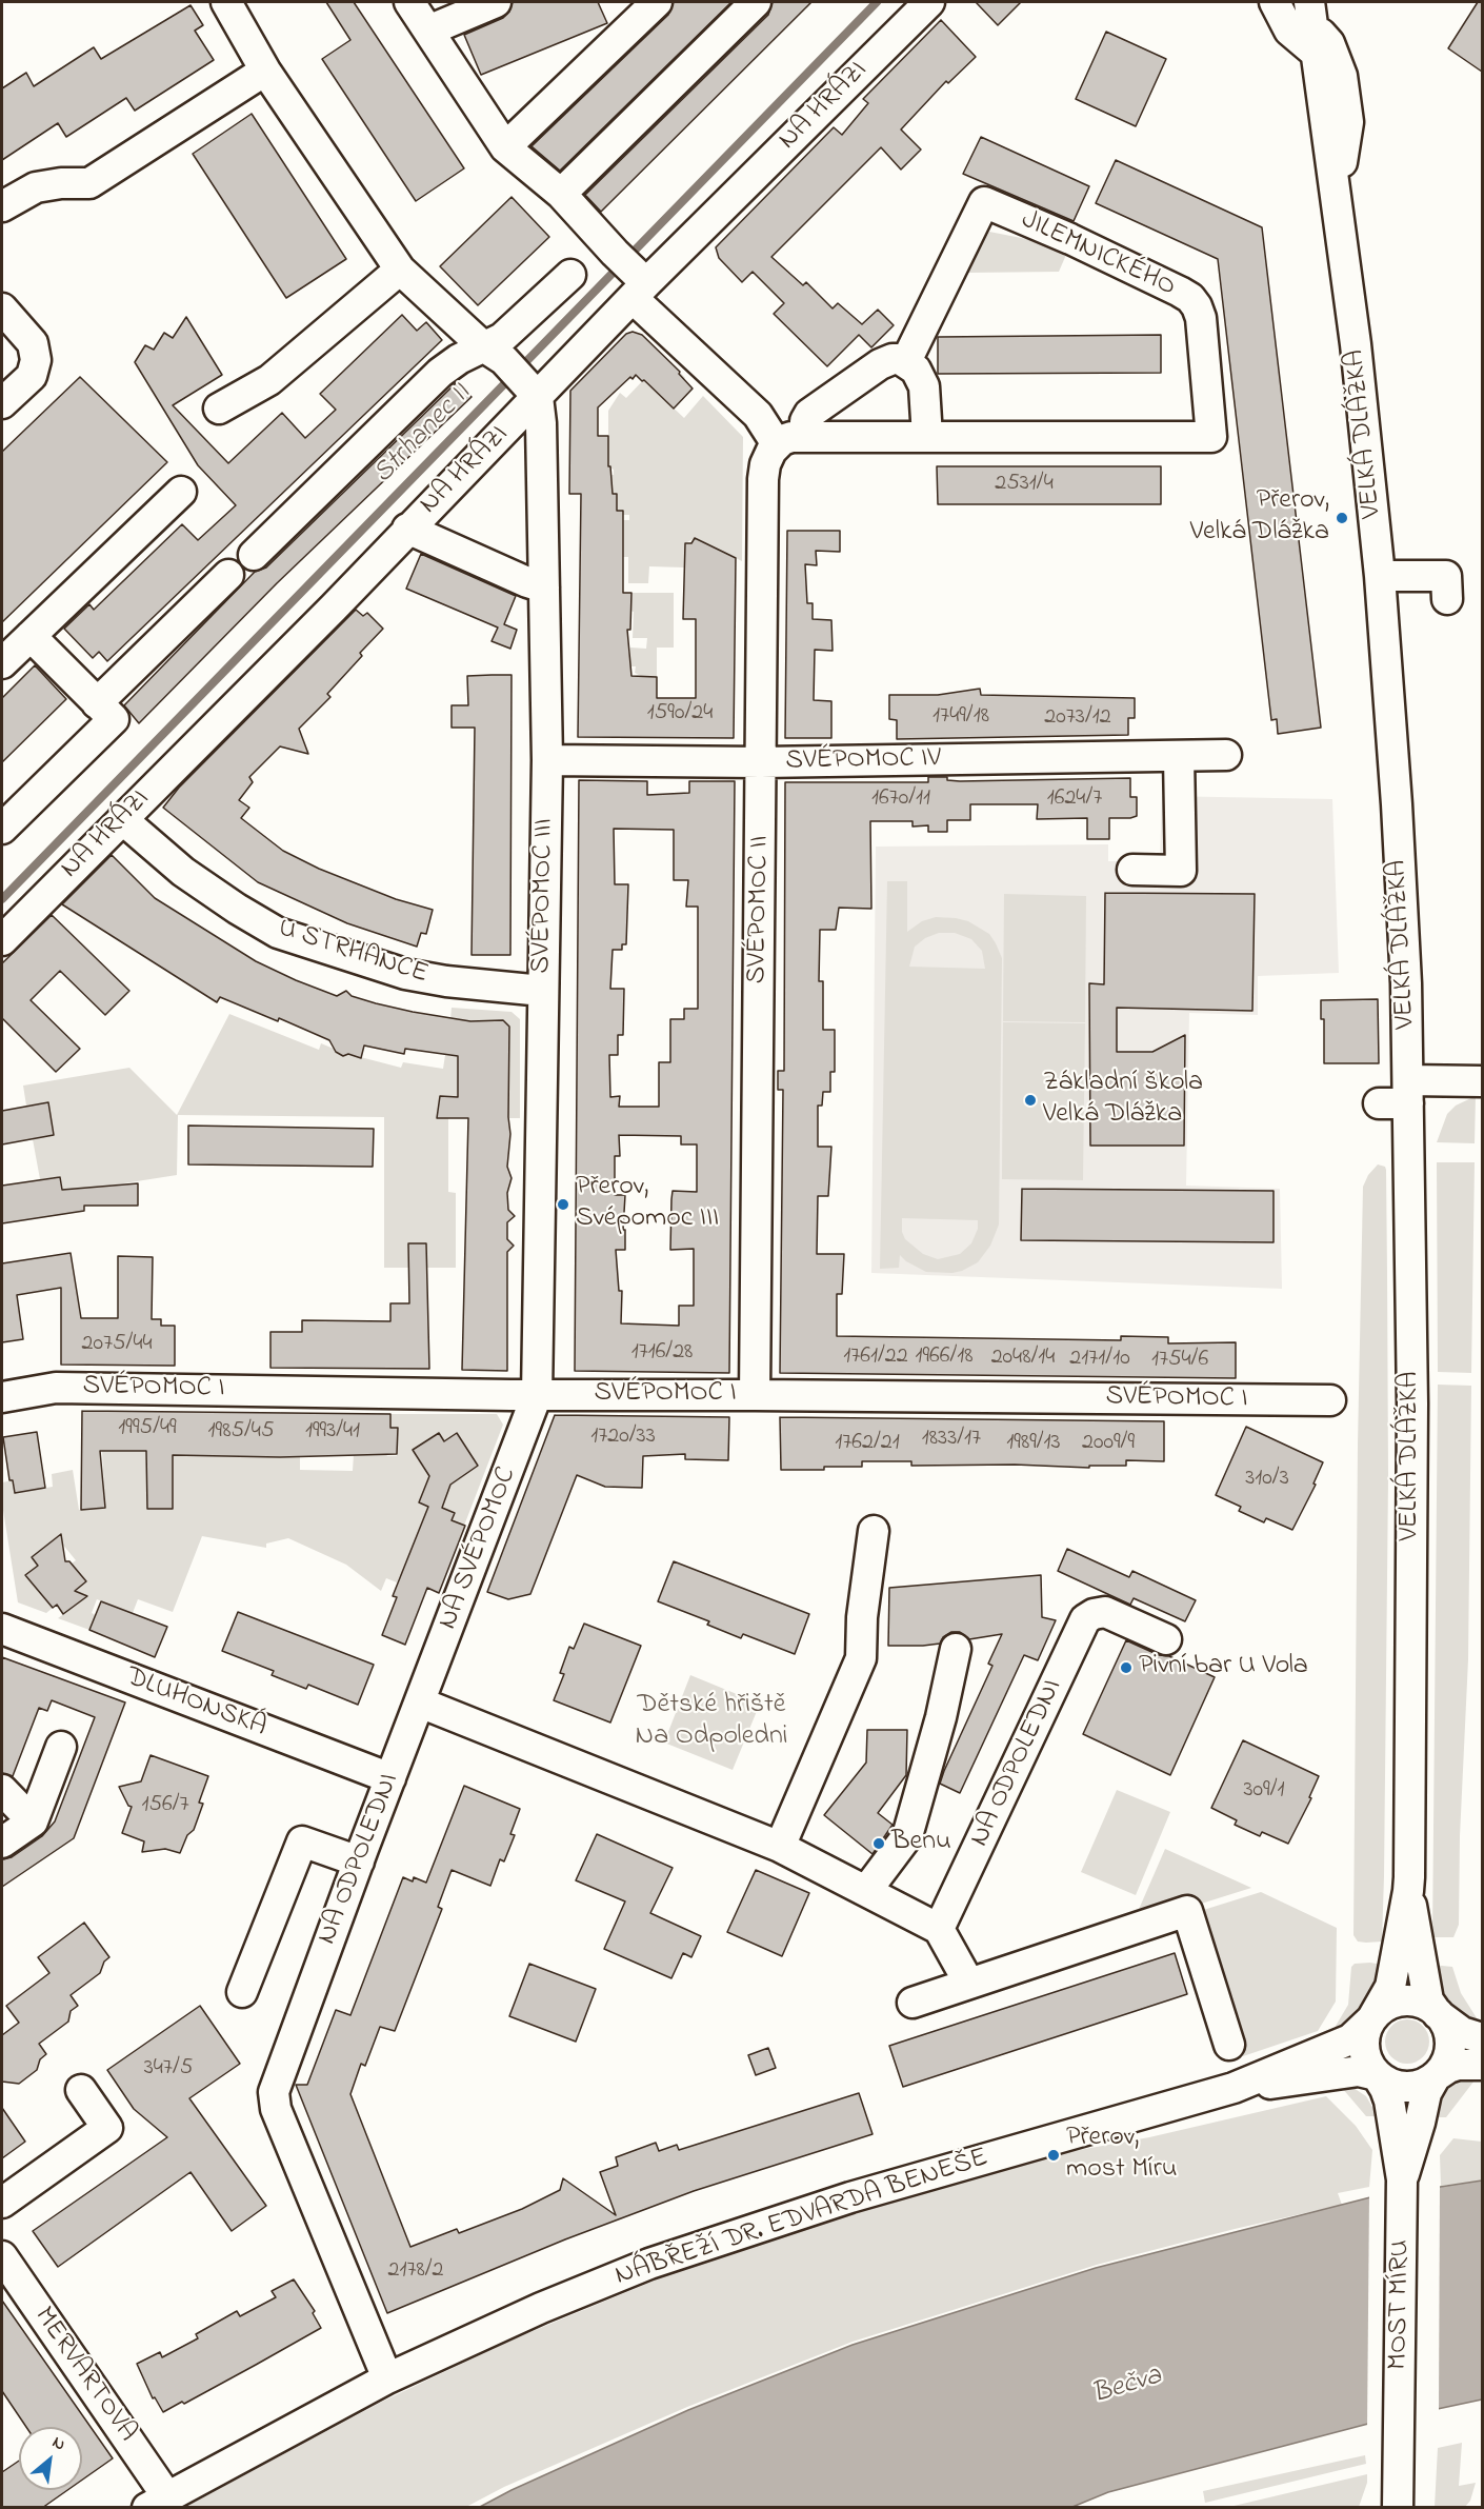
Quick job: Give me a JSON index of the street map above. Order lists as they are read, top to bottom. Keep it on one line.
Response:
{"streets":{"street":["NA HRÁZI","JILEMNICKÉHO","VELKÁ DLÁŽKA","SVÉPOMOC IV","SVÉPOMOC III","SVÉPOMOC II","U STRHANCE","SVÉPOMOC I","NA SVÉPOMOC","DLUHONSKÁ","NA ODPOLEDNI","NÁBŘEŽÍ DR. EDVARDA BENEŠE","MOST MÍRU","MERVARTOVA"]},"crossings":[["NA HRÁZI","SVÉPOMOC III"],["NA HRÁZI","U STRHANCE"],["JILEMNICKÉHO","SVÉPOMOC II"],["VELKÁ DLÁŽKA","NÁBŘEŽÍ DR. EDVARDA BENEŠE"],["VELKÁ DLÁŽKA","MOST MÍRU"],["SVÉPOMOC IV","SVÉPOMOC III"],["SVÉPOMOC IV","SVÉPOMOC II"],["SVÉPOMOC III","U STRHANCE"],["SVÉPOMOC III","SVÉPOMOC I"],["SVÉPOMOC III","NA SVÉPOMOC"],["SVÉPOMOC II","SVÉPOMOC I"],["SVÉPOMOC I","NA SVÉPOMOC"],["NA SVÉPOMOC","NA ODPOLEDNI"],["DLUHONSKÁ","NA ODPOLEDNI"],["NA ODPOLEDNI","NÁBŘEŽÍ DR. EDVARDA BENEŠE"],["NÁBŘEŽÍ DR. EDVARDA BENEŠE","MOST MÍRU"],["NÁBŘEŽÍ DR. EDVARDA BENEŠE","MERVARTOVA"]],"water":["Strhanec II","Bečva"],"parks":["Dětské hřiště Na Odpoledni"],"places":["Přerov, Velká Dlážka","Základní škola Velká Dlážka","Přerov, Svépomoc III","Pivní bar U Vola","Benu","Přerov, most Míru"],"house_numbers":["2531/4","1590/24","1749/18","2073/12","1670/11","1624/7","2075/44","1716/28","1761/22","1966/18","2048/14","2171/10","1754/6","1995/49","1985/45","1993/41","1720/33","1833/17","1762/21","1989/13","2009/9","310/3","309/1","156/7","347/5","2178/2"],"north":"top right"}
